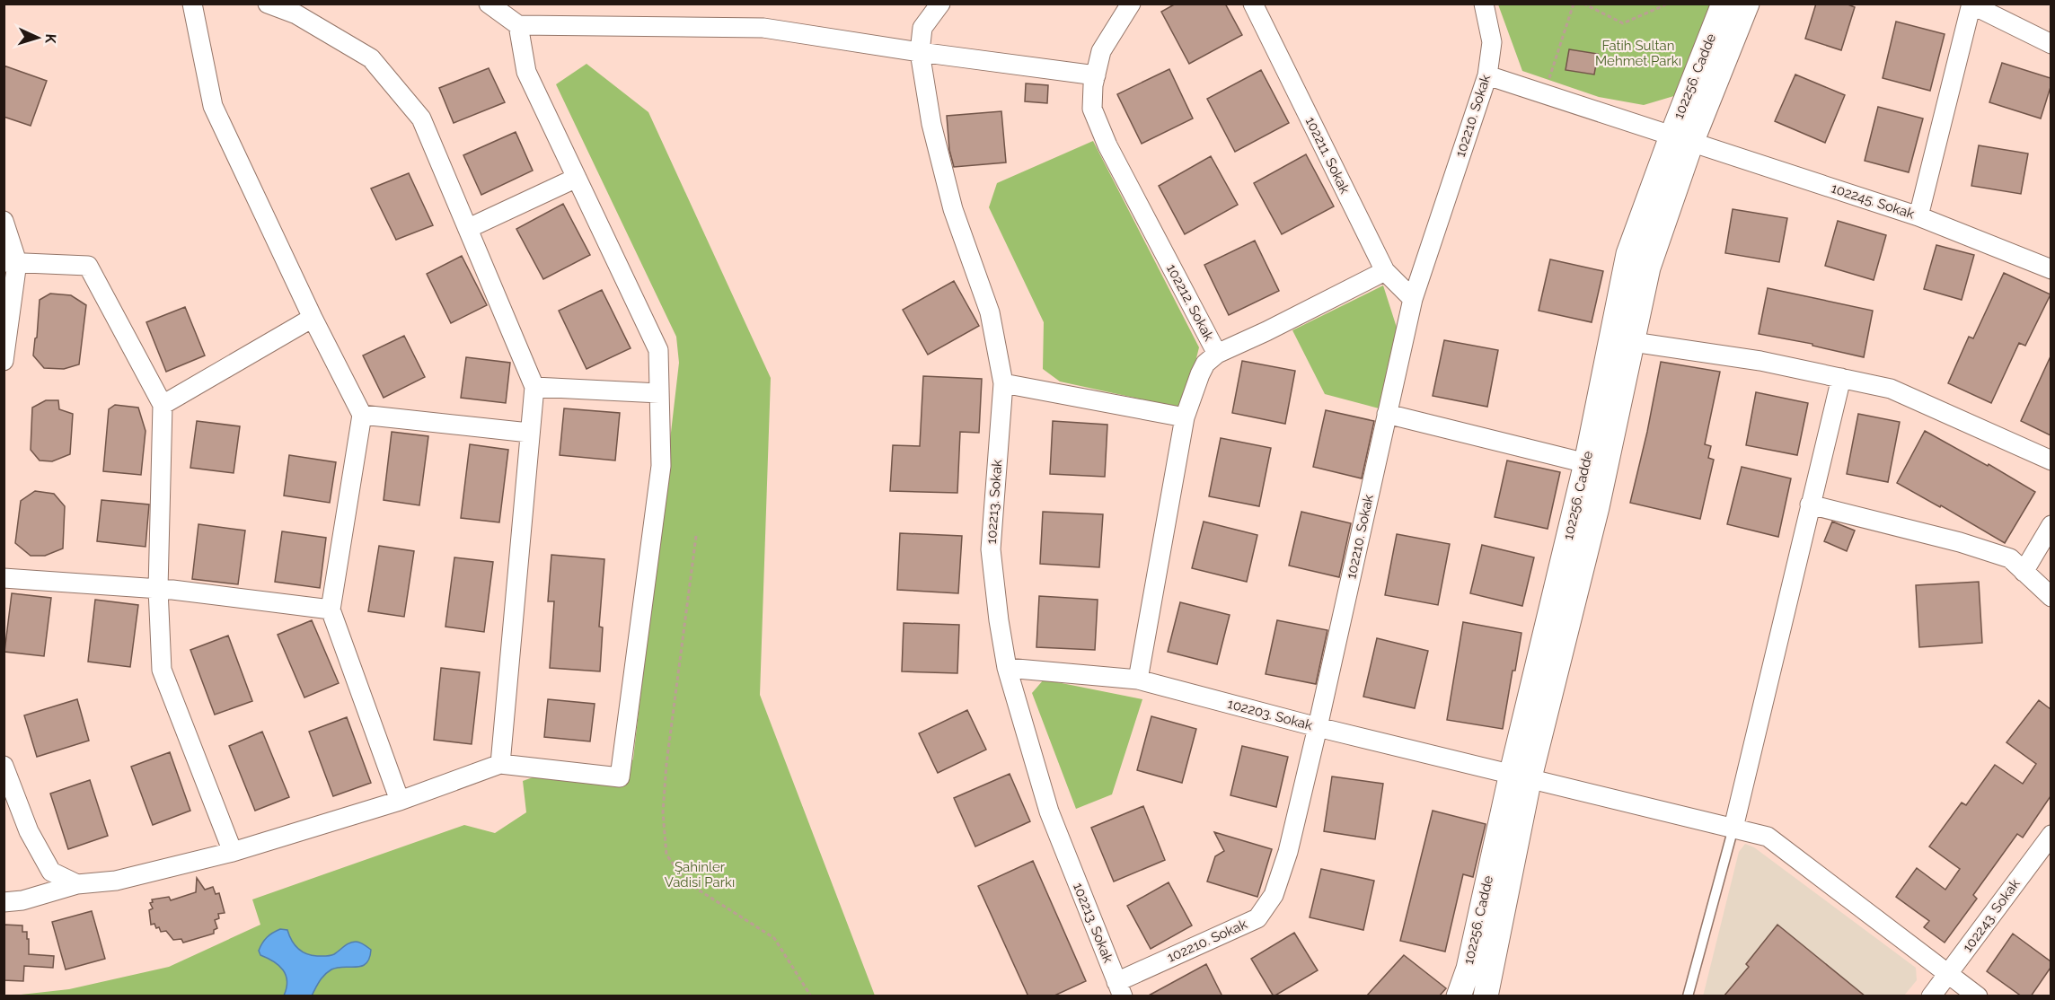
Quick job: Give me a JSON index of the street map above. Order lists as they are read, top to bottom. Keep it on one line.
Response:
{"streets":{"street":["102256. Cadde","102210. Sokak","102211. Sokak","102245. Sokak","102212. Sokak","102213. Sokak","102203. Sokak","102243. Sokak"]},"crossings":[["102256. Cadde","102245. Sokak"],["102256. Cadde","102203. Sokak"],["102210. Sokak","102211. Sokak"],["102210. Sokak","102245. Sokak"],["102210. Sokak","102213. Sokak"],["102210. Sokak","102203. Sokak"],["102212. Sokak","102203. Sokak"],["102213. Sokak","102203. Sokak"],["102203. Sokak","102243. Sokak"]],"parks":["Fatih Sultan Mehmet Parkı","Şahinler Vadisi Parkı"],"north":"right"}
